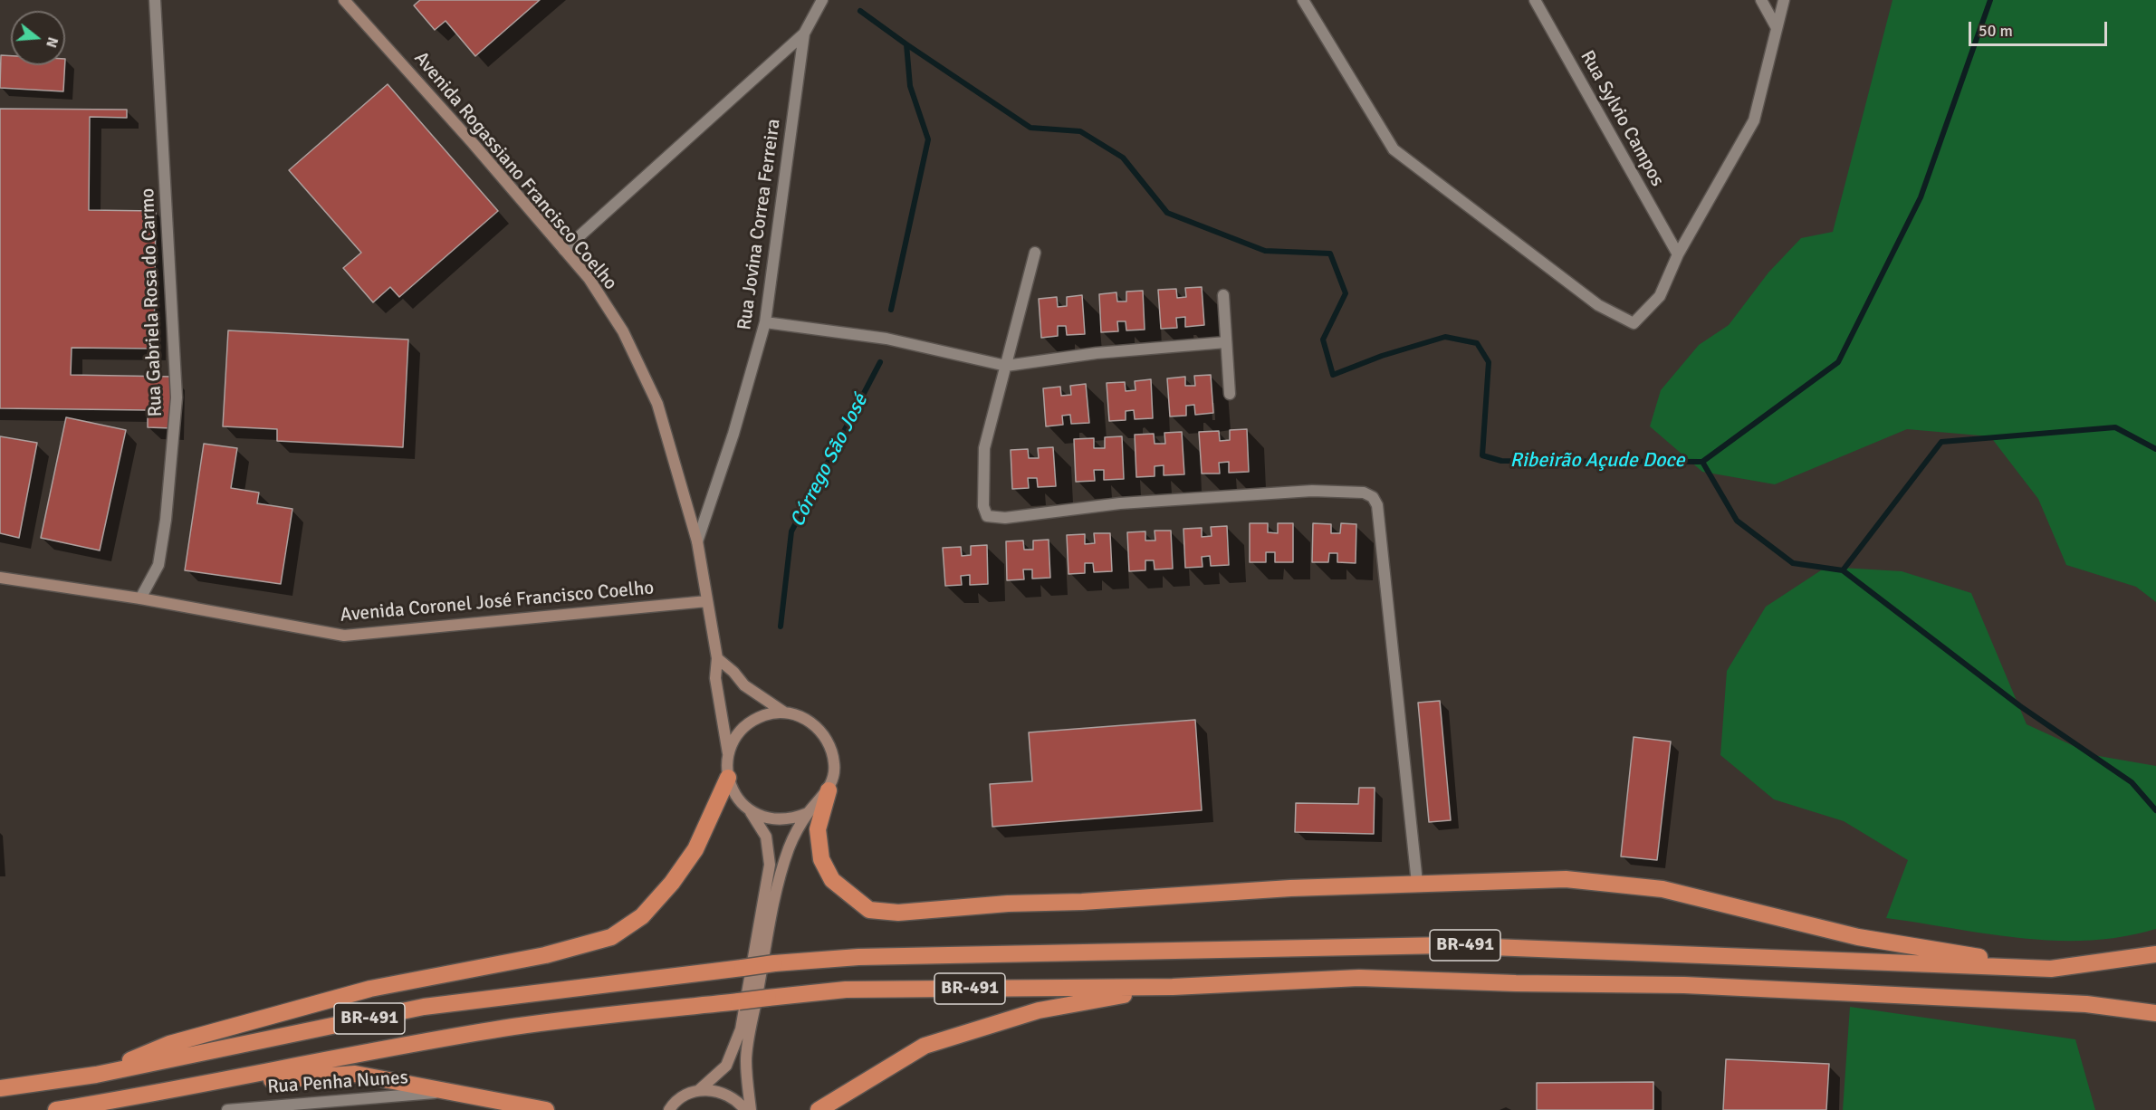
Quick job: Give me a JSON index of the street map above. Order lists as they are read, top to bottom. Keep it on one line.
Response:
{"streets":{"highway":["BR-491"],"street":["Rua Sylvio Campos","Avenida Rogassiano Francisco Coelho","Rua Jovina Correa Ferreira","Rua Gabriela Rosa do Carmo","Avenida Coronel José Francisco Coelho","Rua Penha Nunes"]},"crossings":[["Avenida Rogassiano Francisco Coelho","Rua Jovina Correa Ferreira"],["Avenida Rogassiano Francisco Coelho","Avenida Coronel José Francisco Coelho"],["Rua Gabriela Rosa do Carmo","Avenida Coronel José Francisco Coelho"]],"water":["Córrego São José","Ribeirão Açude Doce"],"scale_bar":"50 m","north":"right"}
